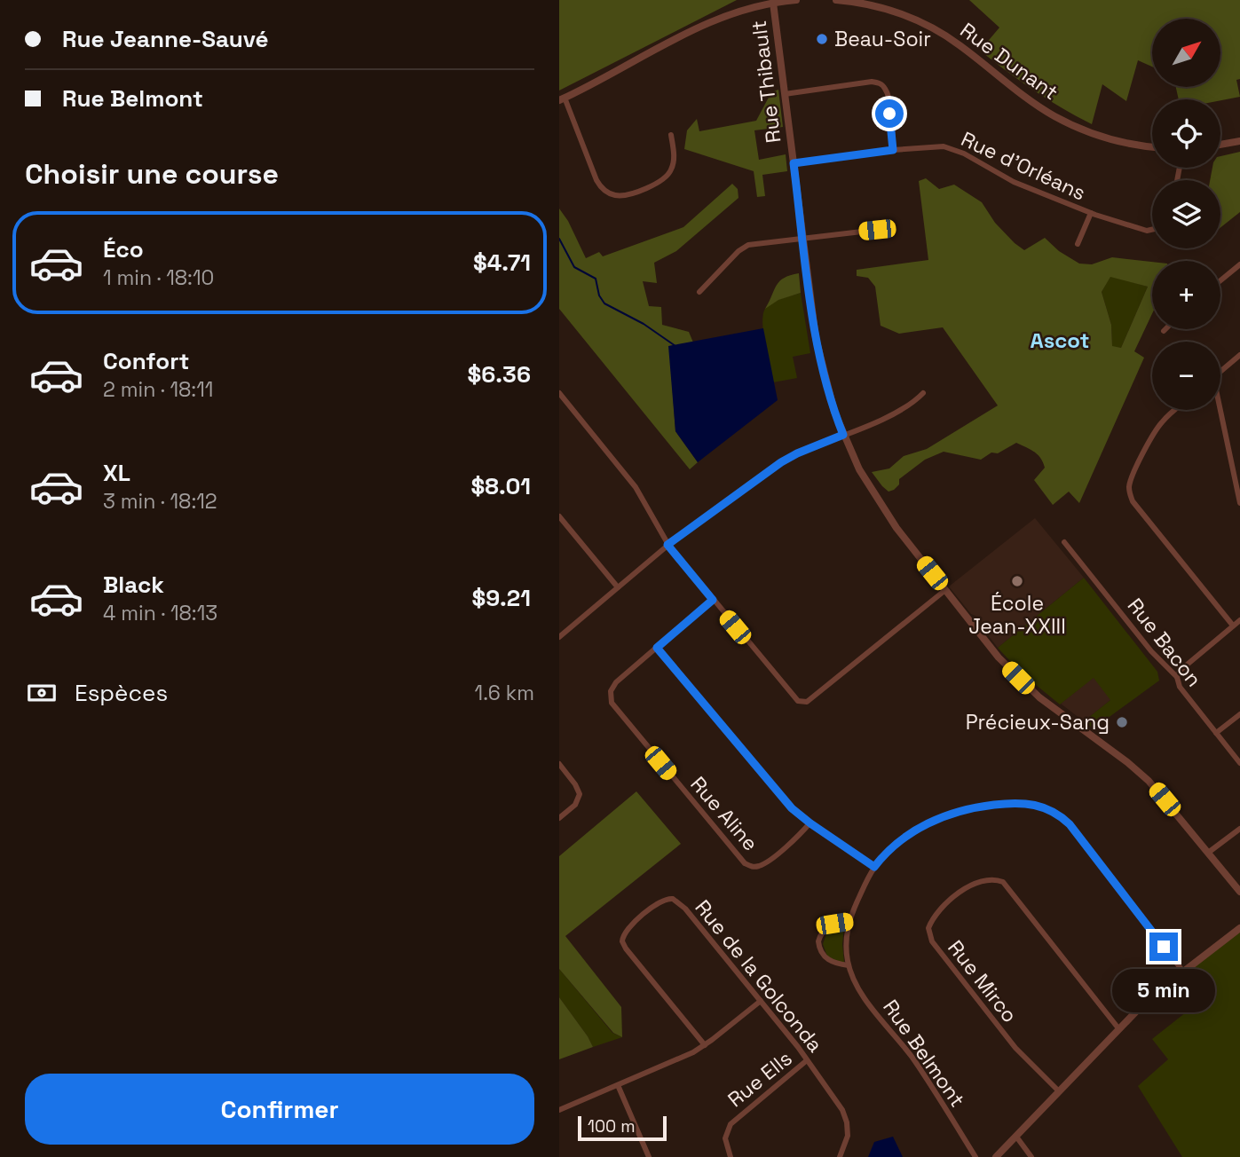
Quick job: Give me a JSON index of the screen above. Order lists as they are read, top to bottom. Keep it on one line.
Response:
{"streets":{"street":["Rue Dunant","Rue Thibault","Rue d'Orléans","Rue Bacon","Rue Aline","Rue de la Golconda","Rue Mirco","Rue Belmont","Rue Ells"]},"crossings":[["Rue Thibault","Rue d'Orléans"],["Rue de la Golconda","Rue Ells"]],"districts":["Ascot"],"places":["Beau-Soir","École Jean-XXIII","Précieux-Sang"],"scale_bar":"100 m","north":"top right","page":{"banner":["Rue Jeanne-Sauvé","Rue Belmont"],"map_buttons":["+","−"],"heading":"Choisir une course","list":[{"name":"Éco","note":"1 min · 18:10","value":"$4.71"},{"name":"Confort","note":"2 min · 18:11","value":"$6.36"},{"name":"XL","note":"3 min · 18:12","value":"$8.01"},{"name":"Black","note":"4 min · 18:13","value":"$9.21"}],"pay":["Espèces","1.6 km"],"bubble":"5 min","buttons":"Confirmer","scale":"100 m"}}
